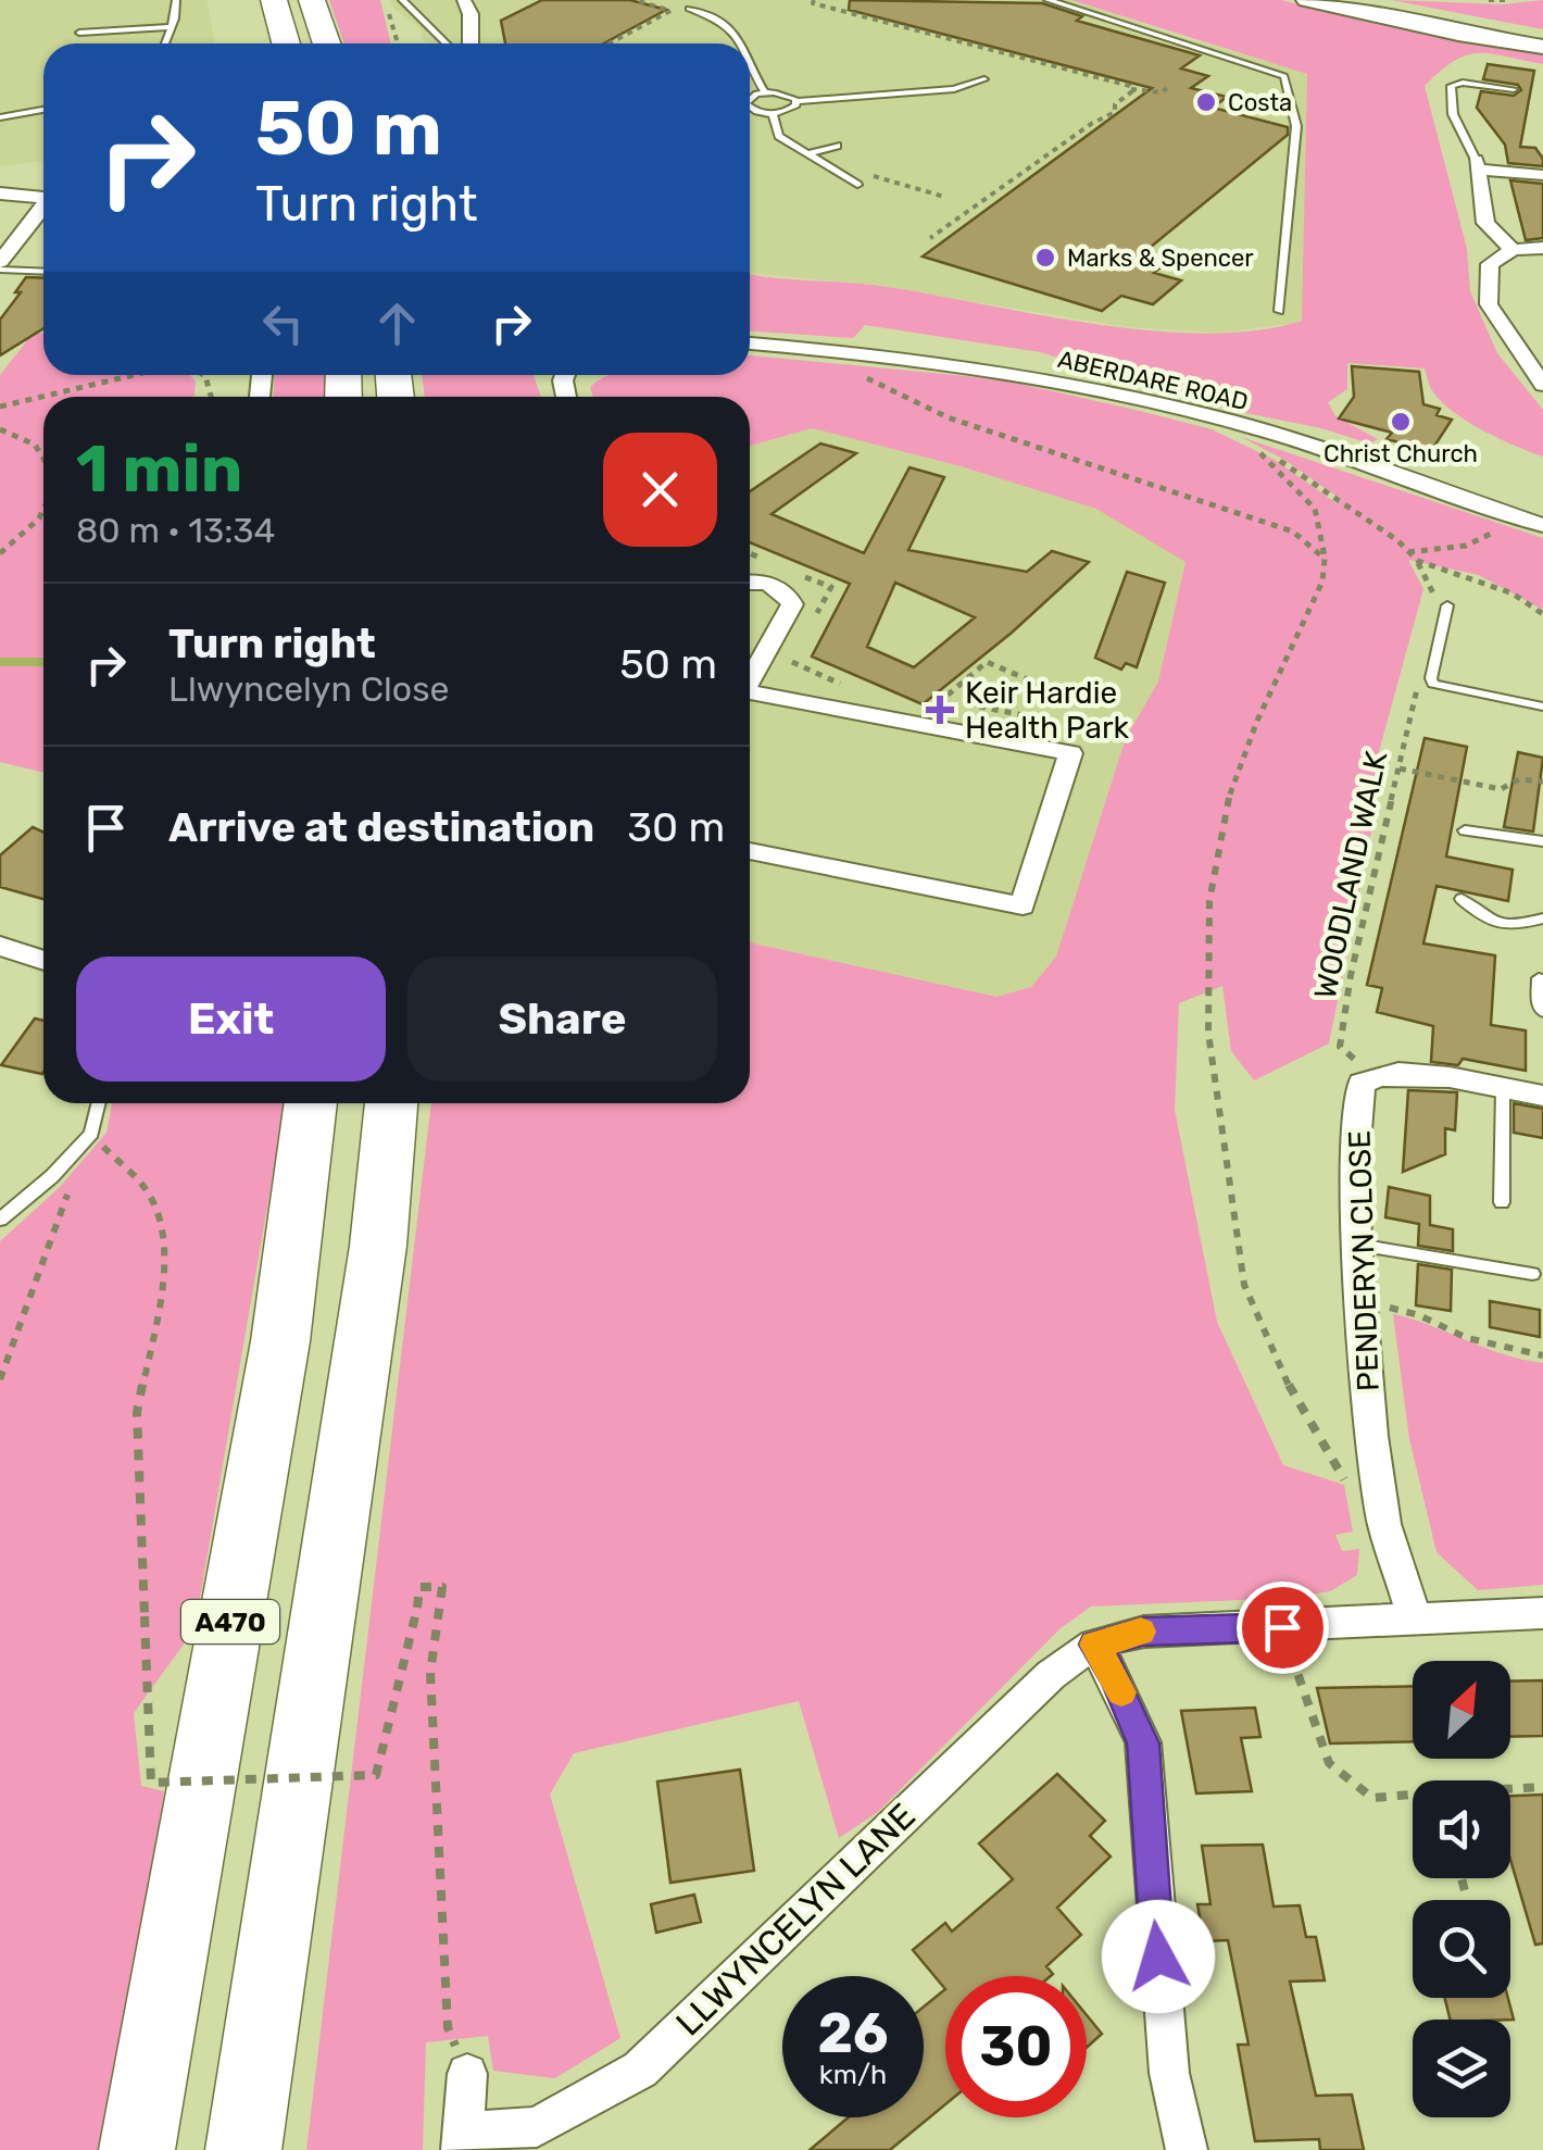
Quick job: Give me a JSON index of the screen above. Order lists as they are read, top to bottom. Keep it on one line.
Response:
{"streets":{"highway":["A470"],"street":["ABERDARE ROAD","PENDERYN CLOSE","LLWYNCELYN LANE"],"path":["WOODLAND WALK"]},"crossings":[["WOODLAND WALK","PENDERYN CLOSE"]],"places":{"other":["Costa","Marks & Spencer","Christ Church"],"health":["Keir Hardie Health Park"]},"north":"top right","page":{"turn":["50 m","Turn right"],"heading":["1 min","80 m · 13:34"],"list":[{"name":"Turn right","note":"Llwyncelyn Close","value":"50 m"},{"name":"Arrive at destination","value":"30 m"}],"buttons":["Exit","Share"],"speed":"26 km/h","limit":"30"}}
